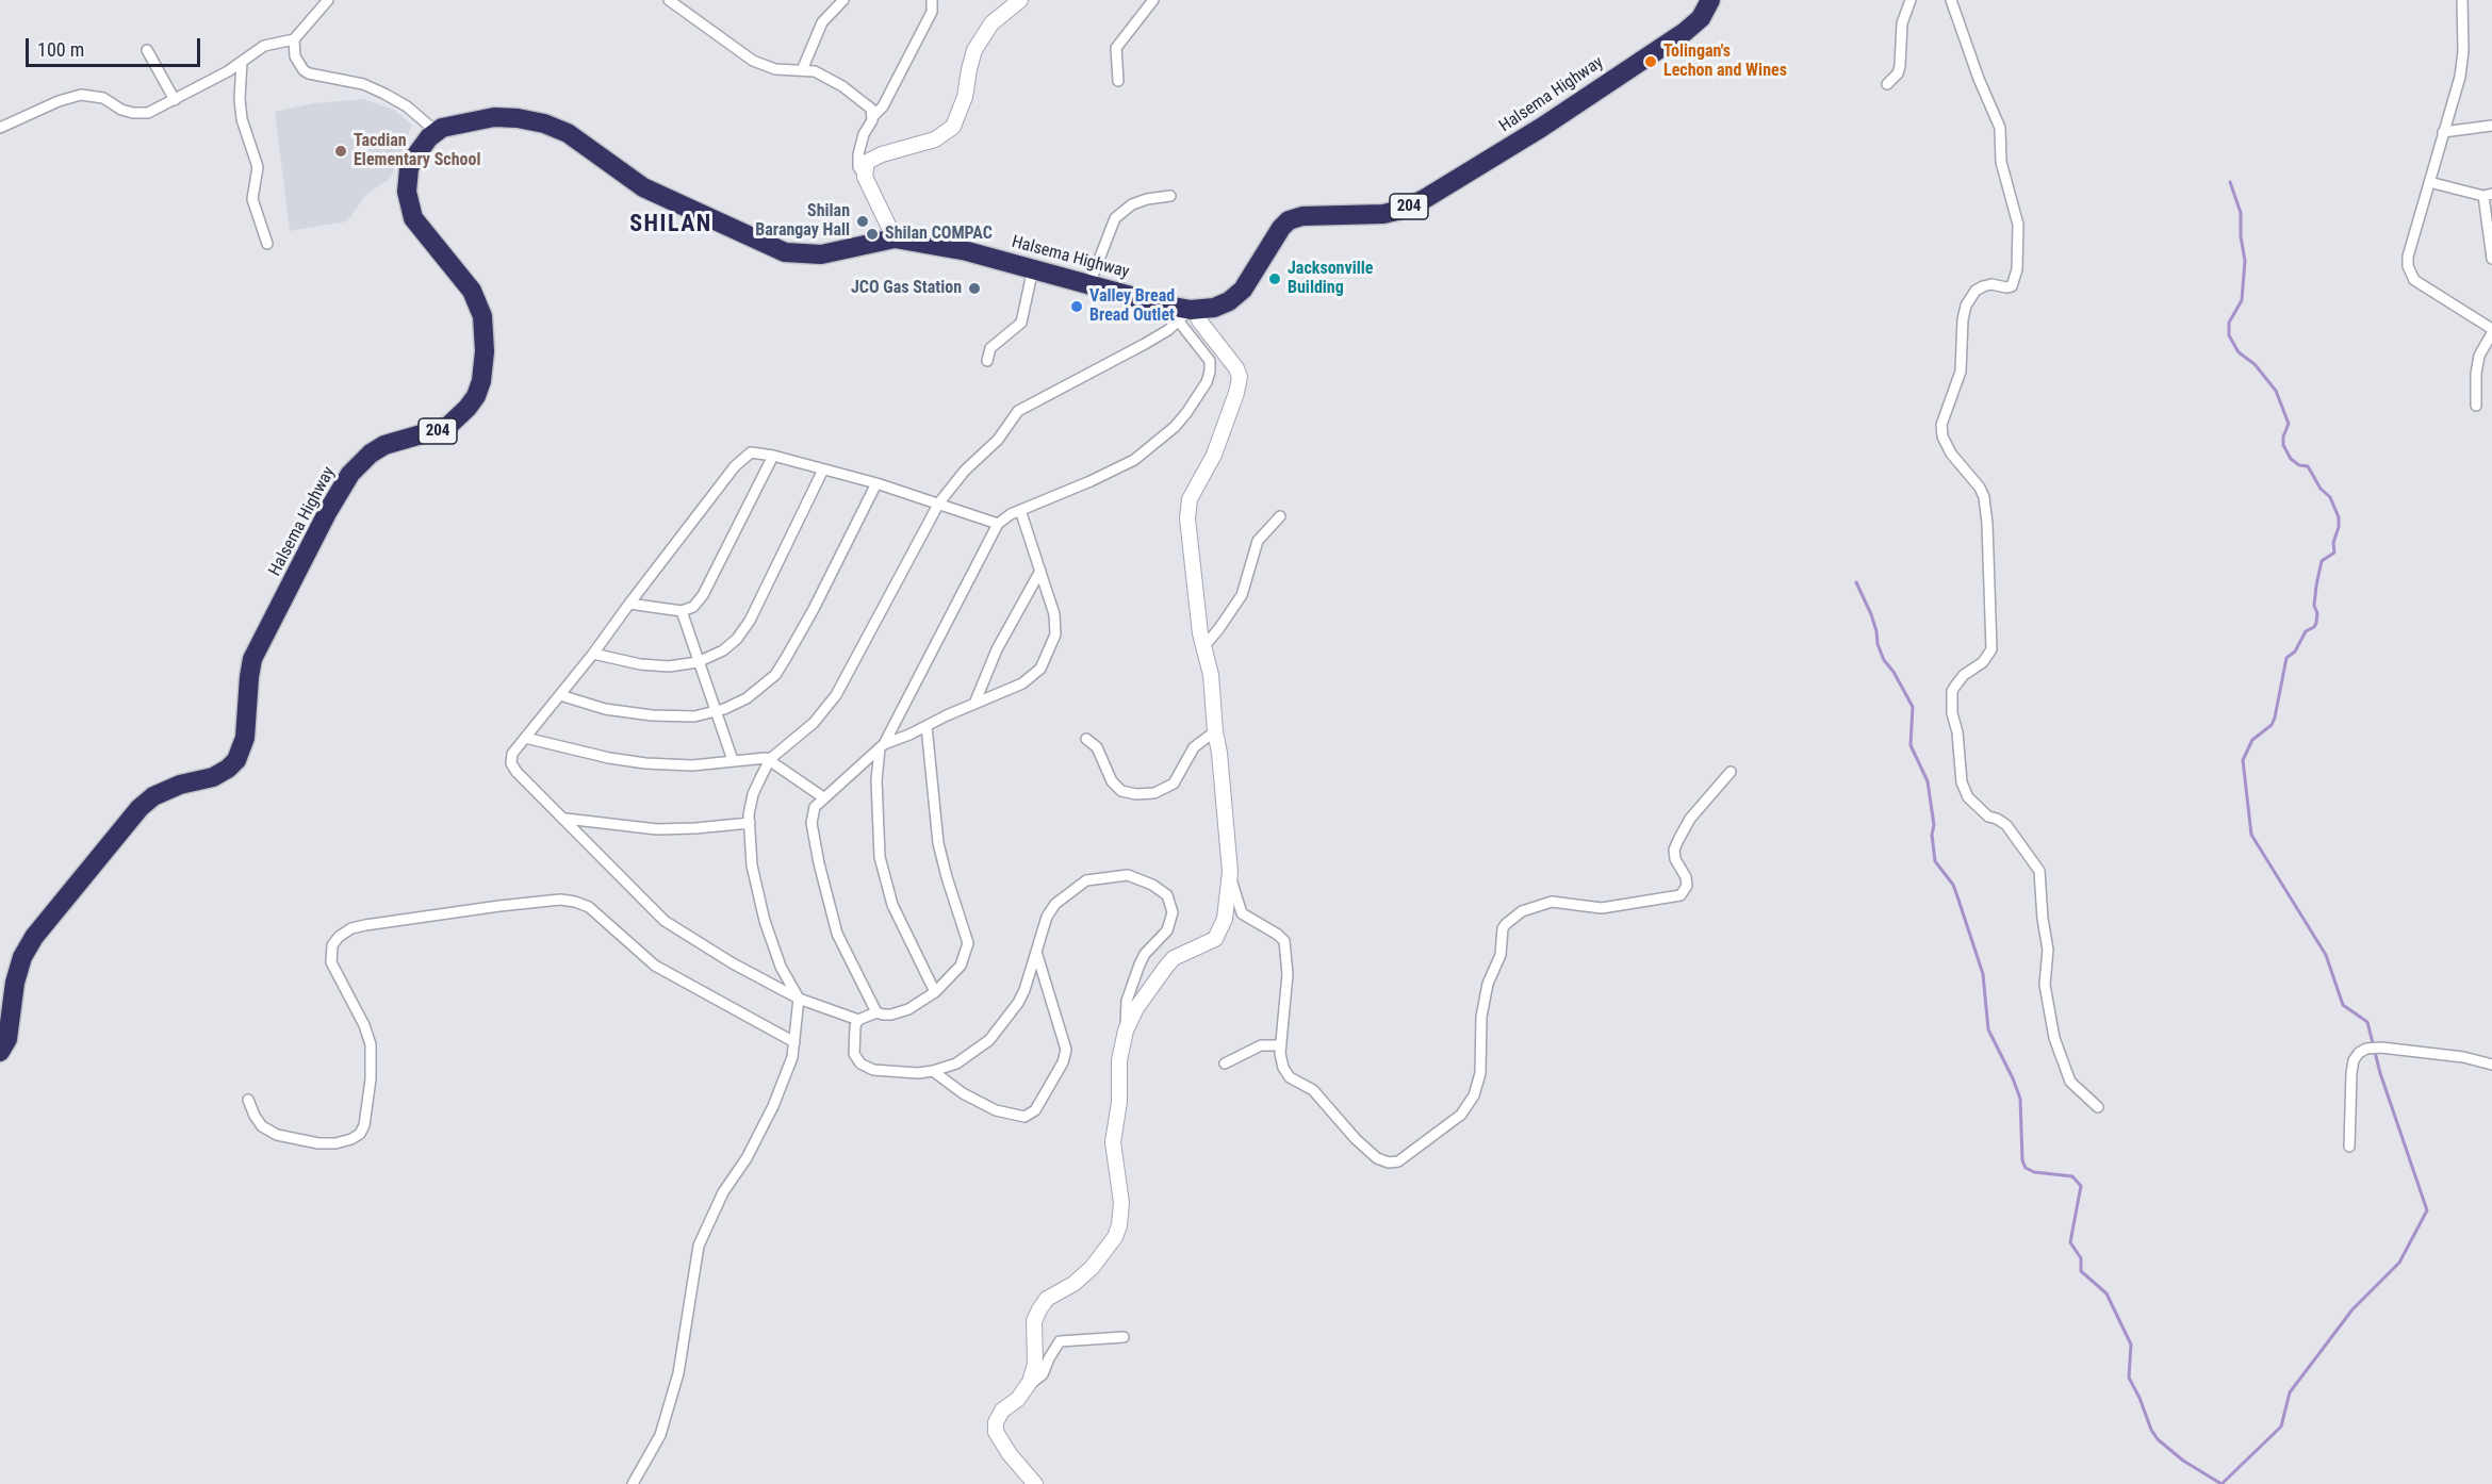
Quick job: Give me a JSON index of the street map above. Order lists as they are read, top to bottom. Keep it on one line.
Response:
{"streets":{"highway":["Halsema Highway","204"]},"districts":["SHILAN"],"places":["Tolingan's Lechon and Wines","Tacdian Elementary School","Shilan Barangay Hall","Shilan COMPAC","Jacksonville Building","JCO Gas Station","Valley Bread Bread Outlet"],"scale_bar":"100 m"}
